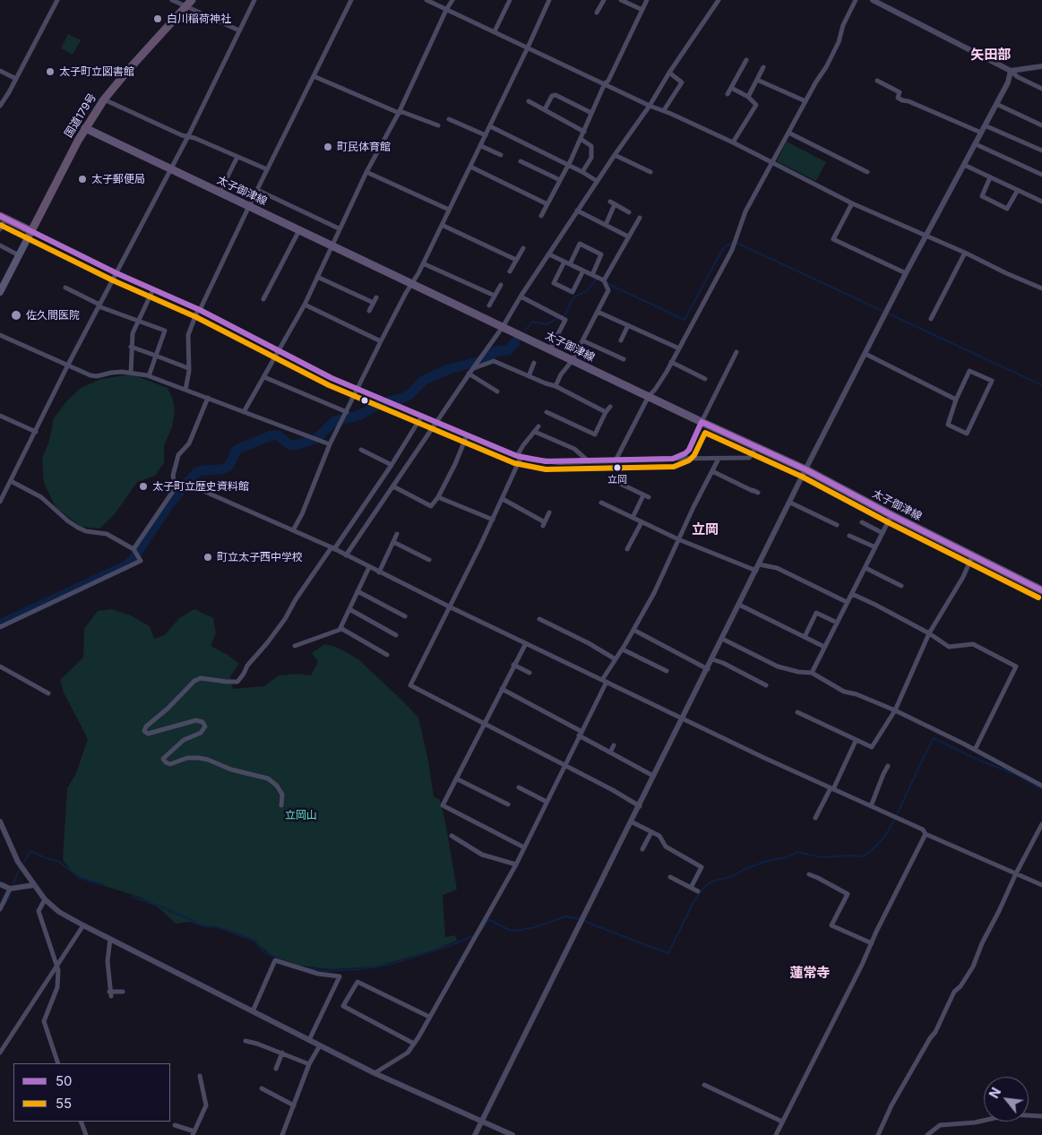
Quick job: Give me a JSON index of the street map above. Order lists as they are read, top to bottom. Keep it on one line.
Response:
{"streets":{"highway":["国道179号"],"main road":["太子御津線"]},"crossings":[["国道179号","太子御津線"]],"districts":["矢田部","立岡","蓮常寺"],"parks":["立岡山"],"places":["白川稲荷神社","太子町立図書館","町民体育館","太子郵便局","佐久間医院","立岡","太子町立歴史資料館","町立太子西中学校"],"lines":["transit line 50","transit line 55"],"legend":["50","55"],"north":"top left"}
